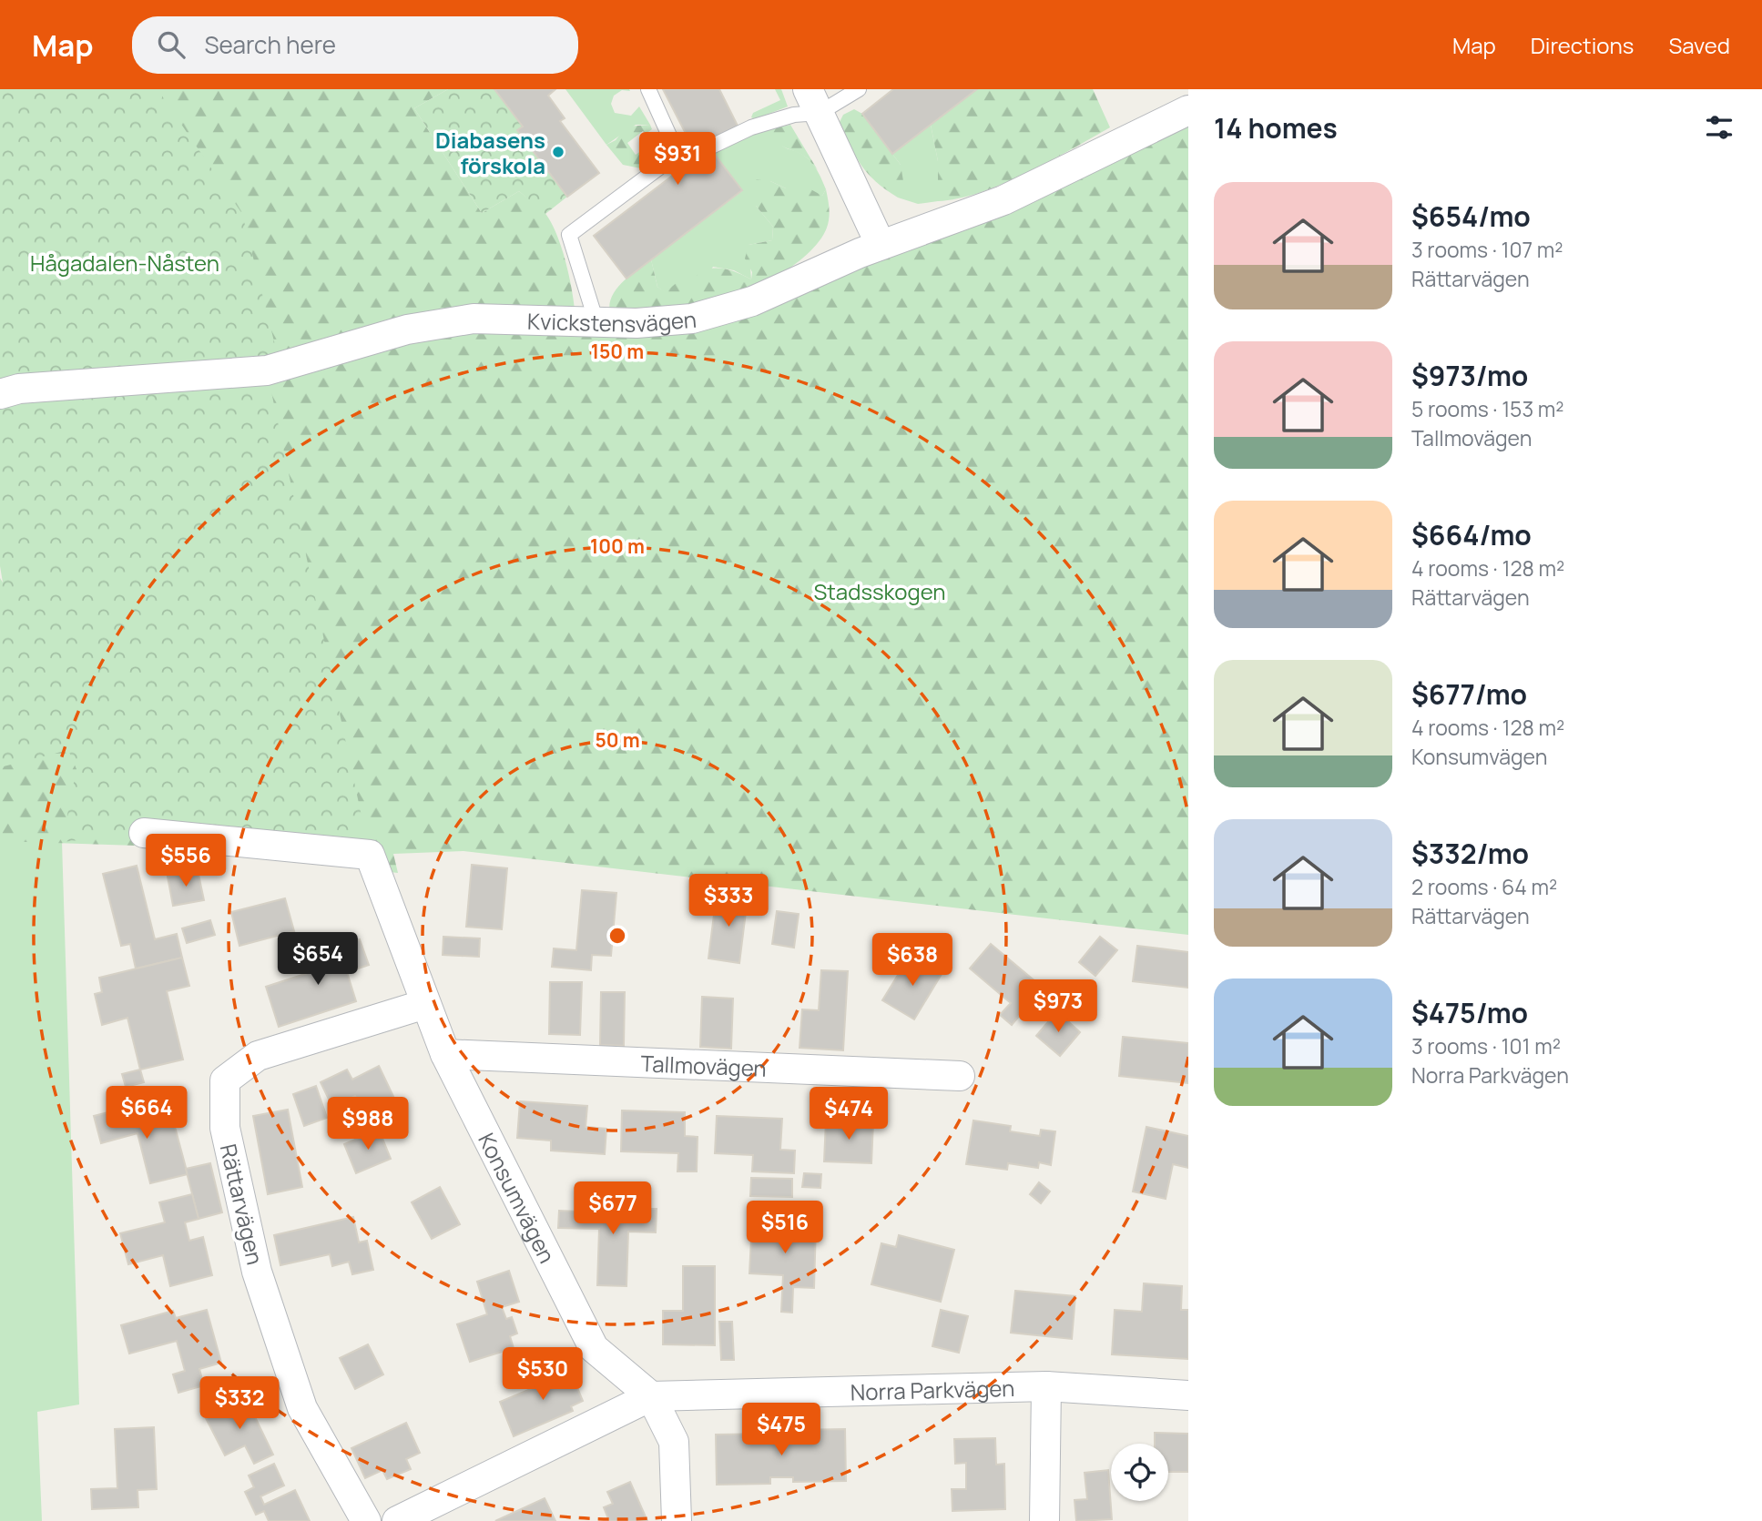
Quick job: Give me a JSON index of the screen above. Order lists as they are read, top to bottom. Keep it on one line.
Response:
{"streets":{"street":["Kvickstensvägen","Tallmovägen","Konsumvägen","Rättarvägen","Norra Parkvägen"]},"crossings":[["Tallmovägen","Konsumvägen"],["Konsumvägen","Rättarvägen"],["Konsumvägen","Norra Parkvägen"]],"parks":["Hågadalen-Nåsten","Stadsskogen"],"places":["Diabasens förskola"],"page":{"header":"Map","search":"Search here","nav":["Map","Directions","Saved"],"heading":"14 homes","price":["$931","$556","$333","$654","$638","$973","$664","$474","$988","$677","$516","$530","$332","$475"],"list":[{"name":"$654/mo","note":"3 rooms · 107 m² · Rättarvägen"},{"name":"$973/mo","note":"5 rooms · 153 m² · Tallmovägen"},{"name":"$664/mo","note":"4 rooms · 128 m² · Rättarvägen"},{"name":"$677/mo","note":"4 rooms · 128 m² · Konsumvägen"},{"name":"$332/mo","note":"2 rooms · 64 m² · Rättarvägen"},{"name":"$475/mo","note":"3 rooms · 101 m² · Norra Parkvägen"}]},"rings":["150 m","100 m","50 m"]}
